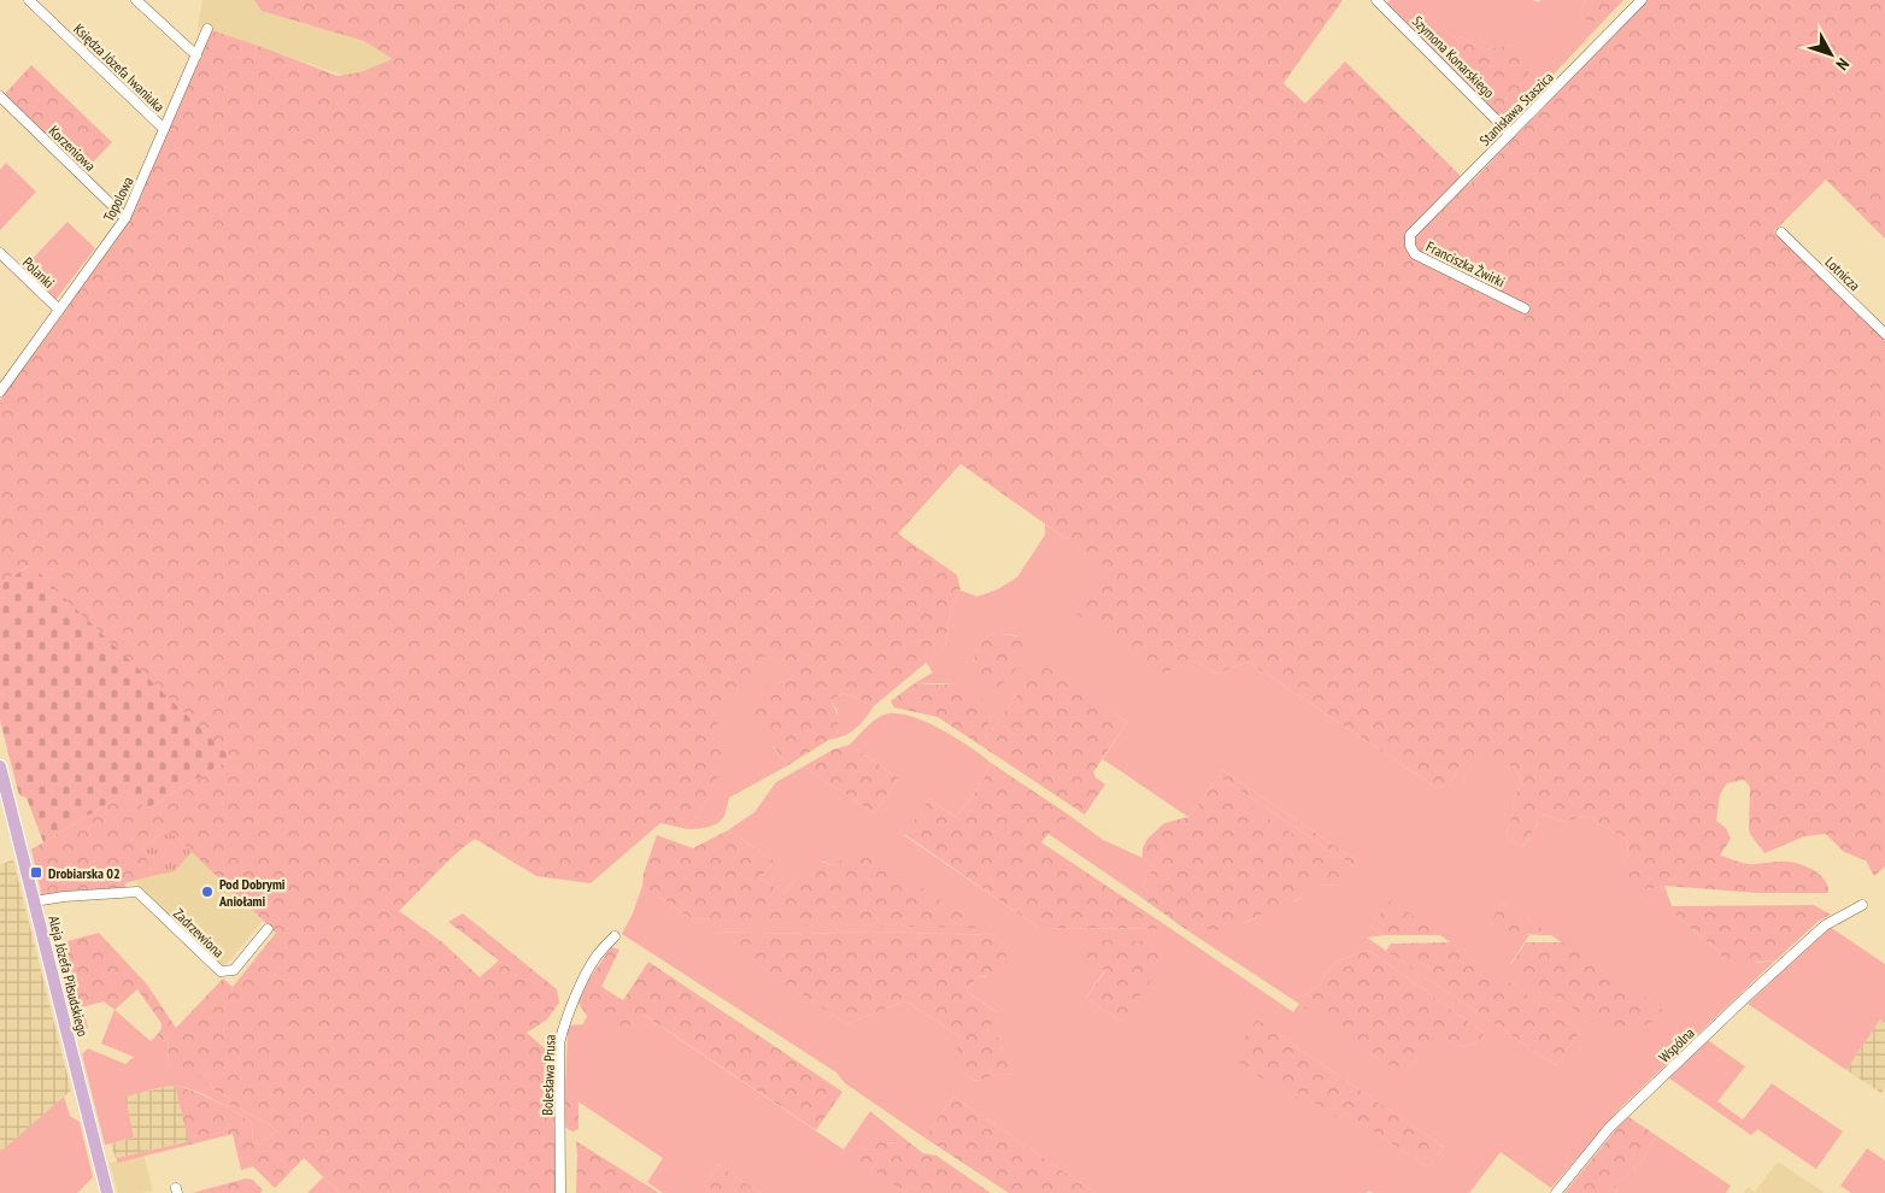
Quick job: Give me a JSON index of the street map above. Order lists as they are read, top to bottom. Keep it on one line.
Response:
{"streets":{"main road":["Aleja Józefa Piłsudskiego"],"street":["Szymona Konarskiego","Księdza Józefa Iwaniuka","Stanisława Staszica","Korzeniowa","Topolowa","Franciszka Żwirki","Polanki","Lotnicza","Zadrzewiona","Wspólna","Bolesława Prusa"]},"crossings":[["Szymona Konarskiego","Stanisława Staszica"],["Księdza Józefa Iwaniuka","Topolowa"],["Stanisława Staszica","Franciszka Żwirki"],["Korzeniowa","Topolowa"],["Topolowa","Polanki"],["Zadrzewiona","Aleja Józefa Piłsudskiego"]],"places":{"transit":["Drobiarska 02"],"other":["Pod Dobrymi Aniołami"]},"north":"bottom right"}
